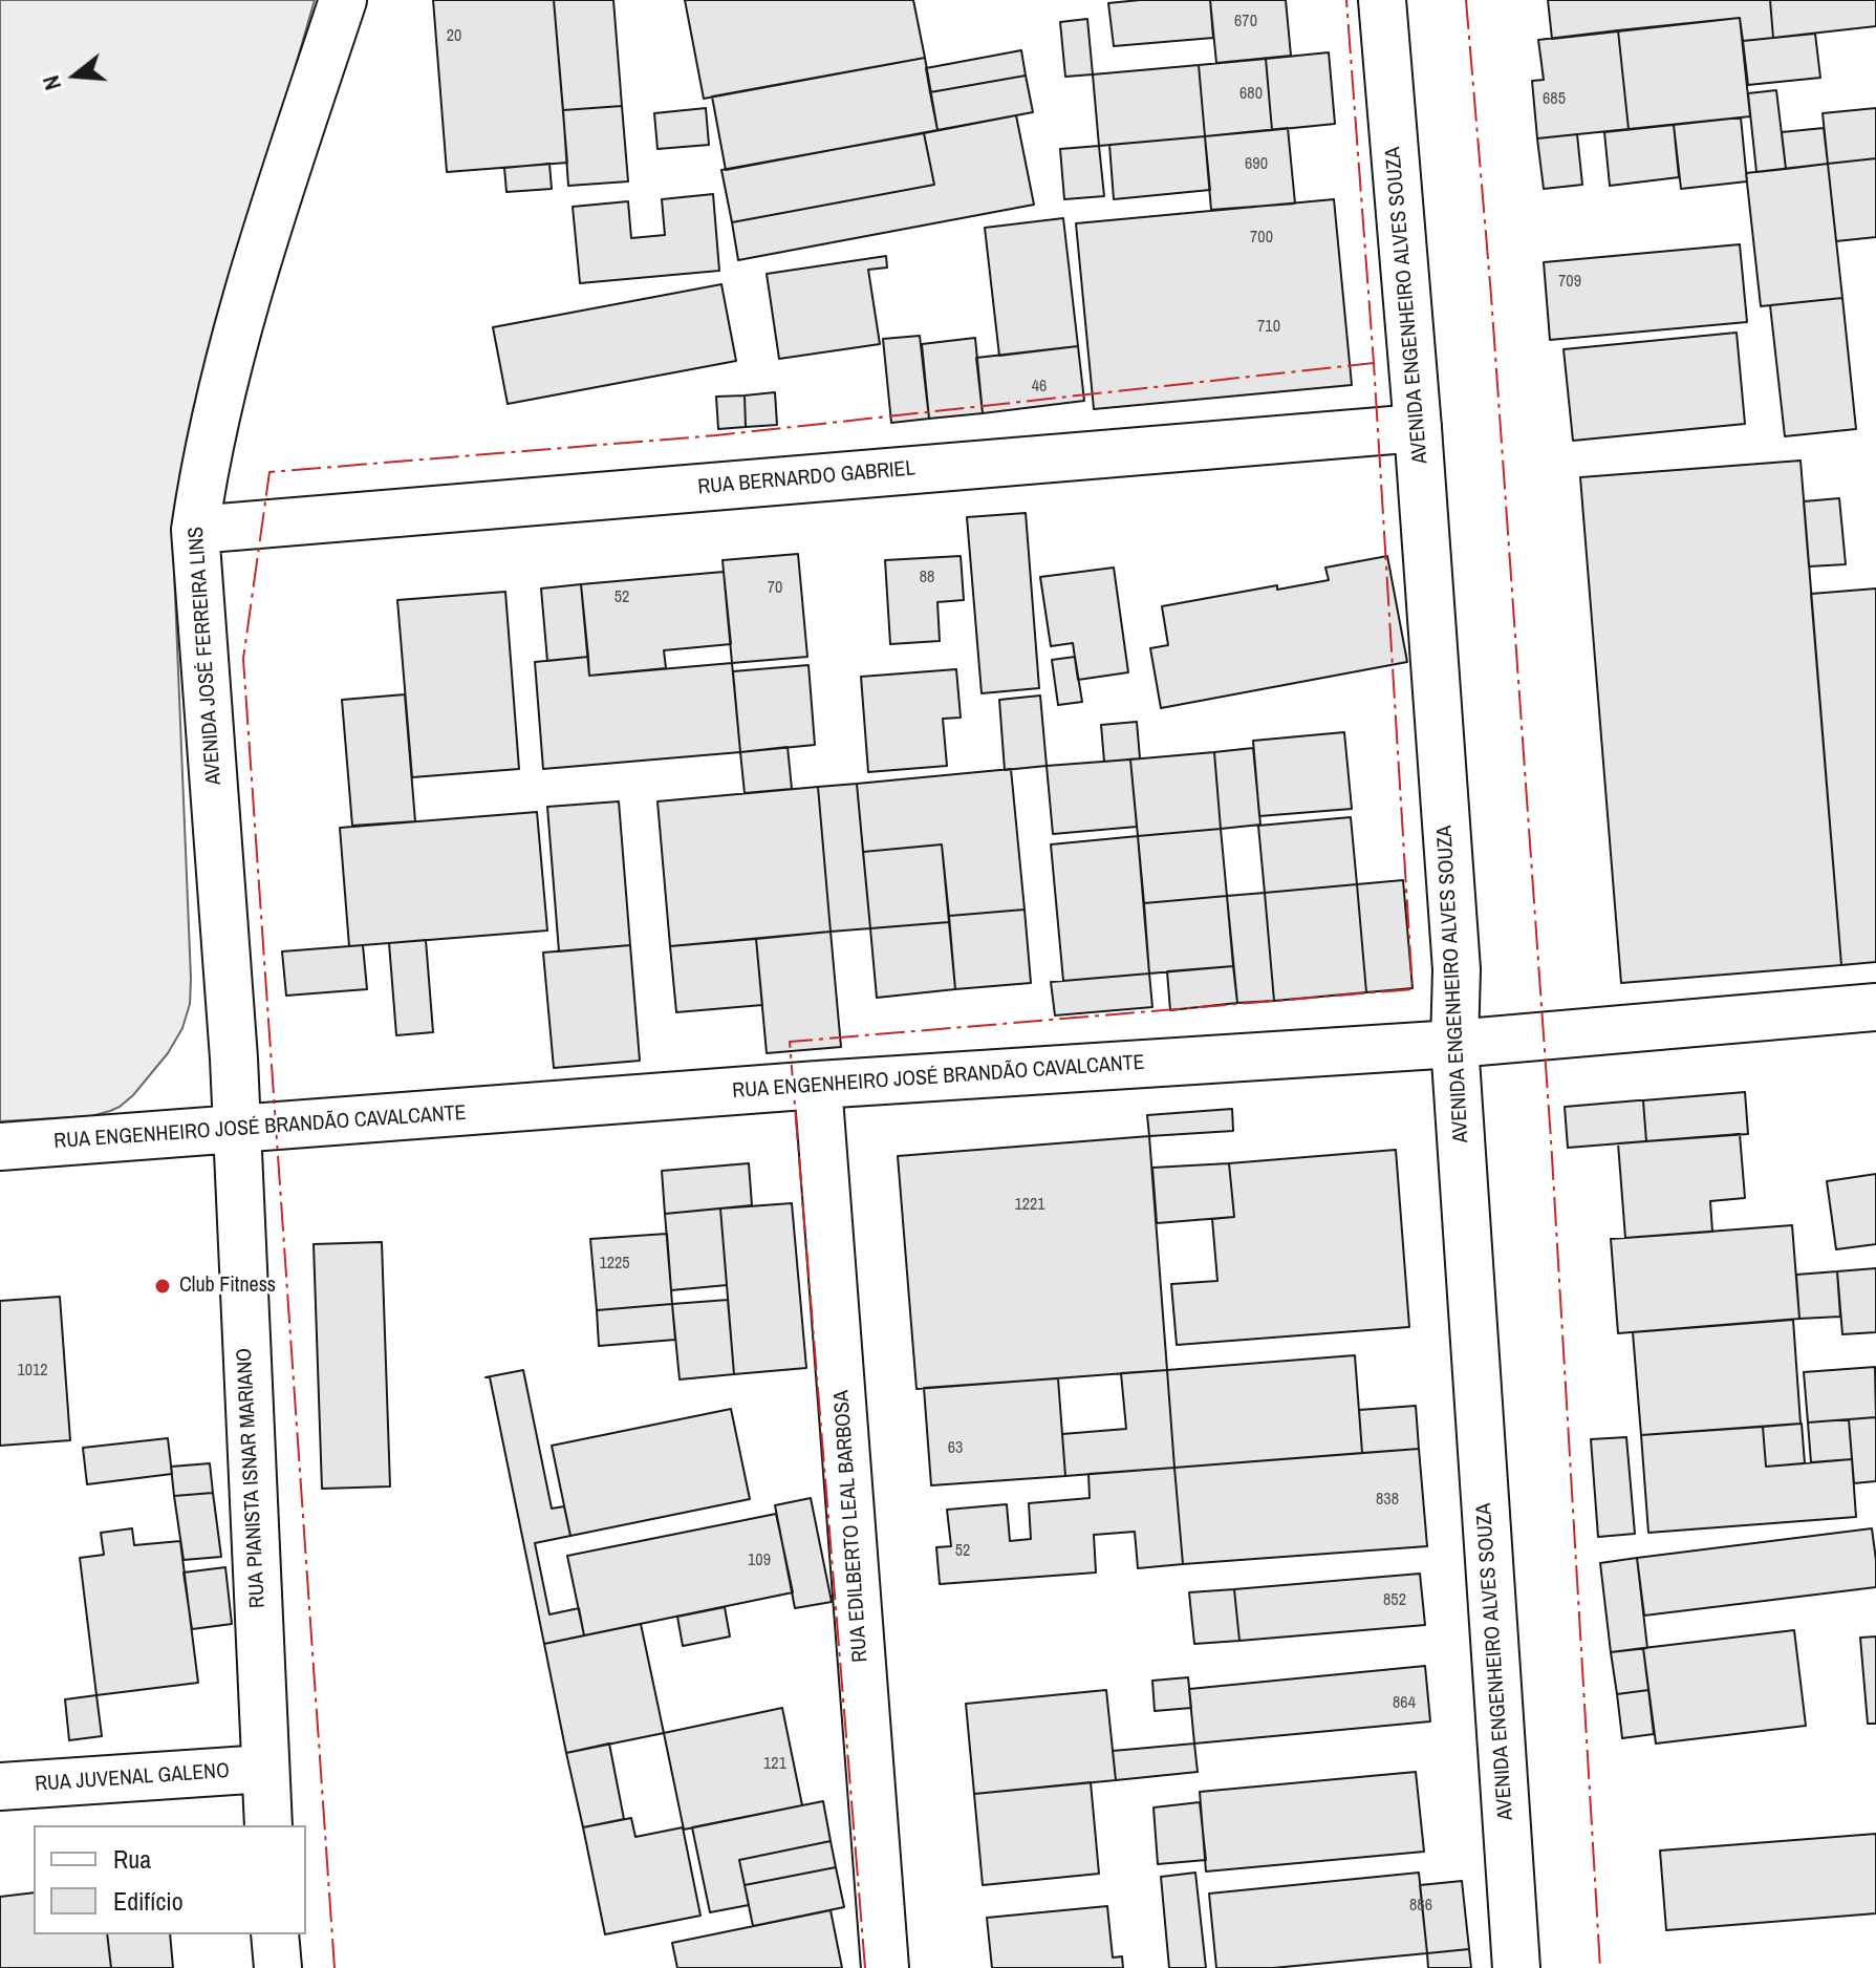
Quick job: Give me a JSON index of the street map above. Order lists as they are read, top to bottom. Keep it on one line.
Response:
{"streets":{"street":["AVENIDA ENGENHEIRO ALVES SOUZA","RUA BERNARDO GABRIEL","AVENIDA JOSÉ FERREIRA LINS","RUA ENGENHEIRO JOSÉ BRANDÃO CAVALCANTE","RUA PIANISTA ISNAR MARIANO","RUA EDILBERTO LEAL BARBOSA","RUA JUVENAL GALENO"]},"crossings":[["AVENIDA ENGENHEIRO ALVES SOUZA","RUA BERNARDO GABRIEL"],["AVENIDA ENGENHEIRO ALVES SOUZA","RUA ENGENHEIRO JOSÉ BRANDÃO CAVALCANTE"],["RUA BERNARDO GABRIEL","AVENIDA JOSÉ FERREIRA LINS"],["AVENIDA JOSÉ FERREIRA LINS","RUA ENGENHEIRO JOSÉ BRANDÃO CAVALCANTE"],["AVENIDA JOSÉ FERREIRA LINS","RUA PIANISTA ISNAR MARIANO"],["RUA ENGENHEIRO JOSÉ BRANDÃO CAVALCANTE","RUA PIANISTA ISNAR MARIANO"],["RUA ENGENHEIRO JOSÉ BRANDÃO CAVALCANTE","RUA EDILBERTO LEAL BARBOSA"],["RUA PIANISTA ISNAR MARIANO","RUA JUVENAL GALENO"]],"places":["Club Fitness"],"house_numbers":["670","20","680","685","690","700","709","710","46","88","70","52","1221","1225","1012","63","838","52","109","852","864","121","886"],"legend":["Rua","Edifício"],"north":"left"}
